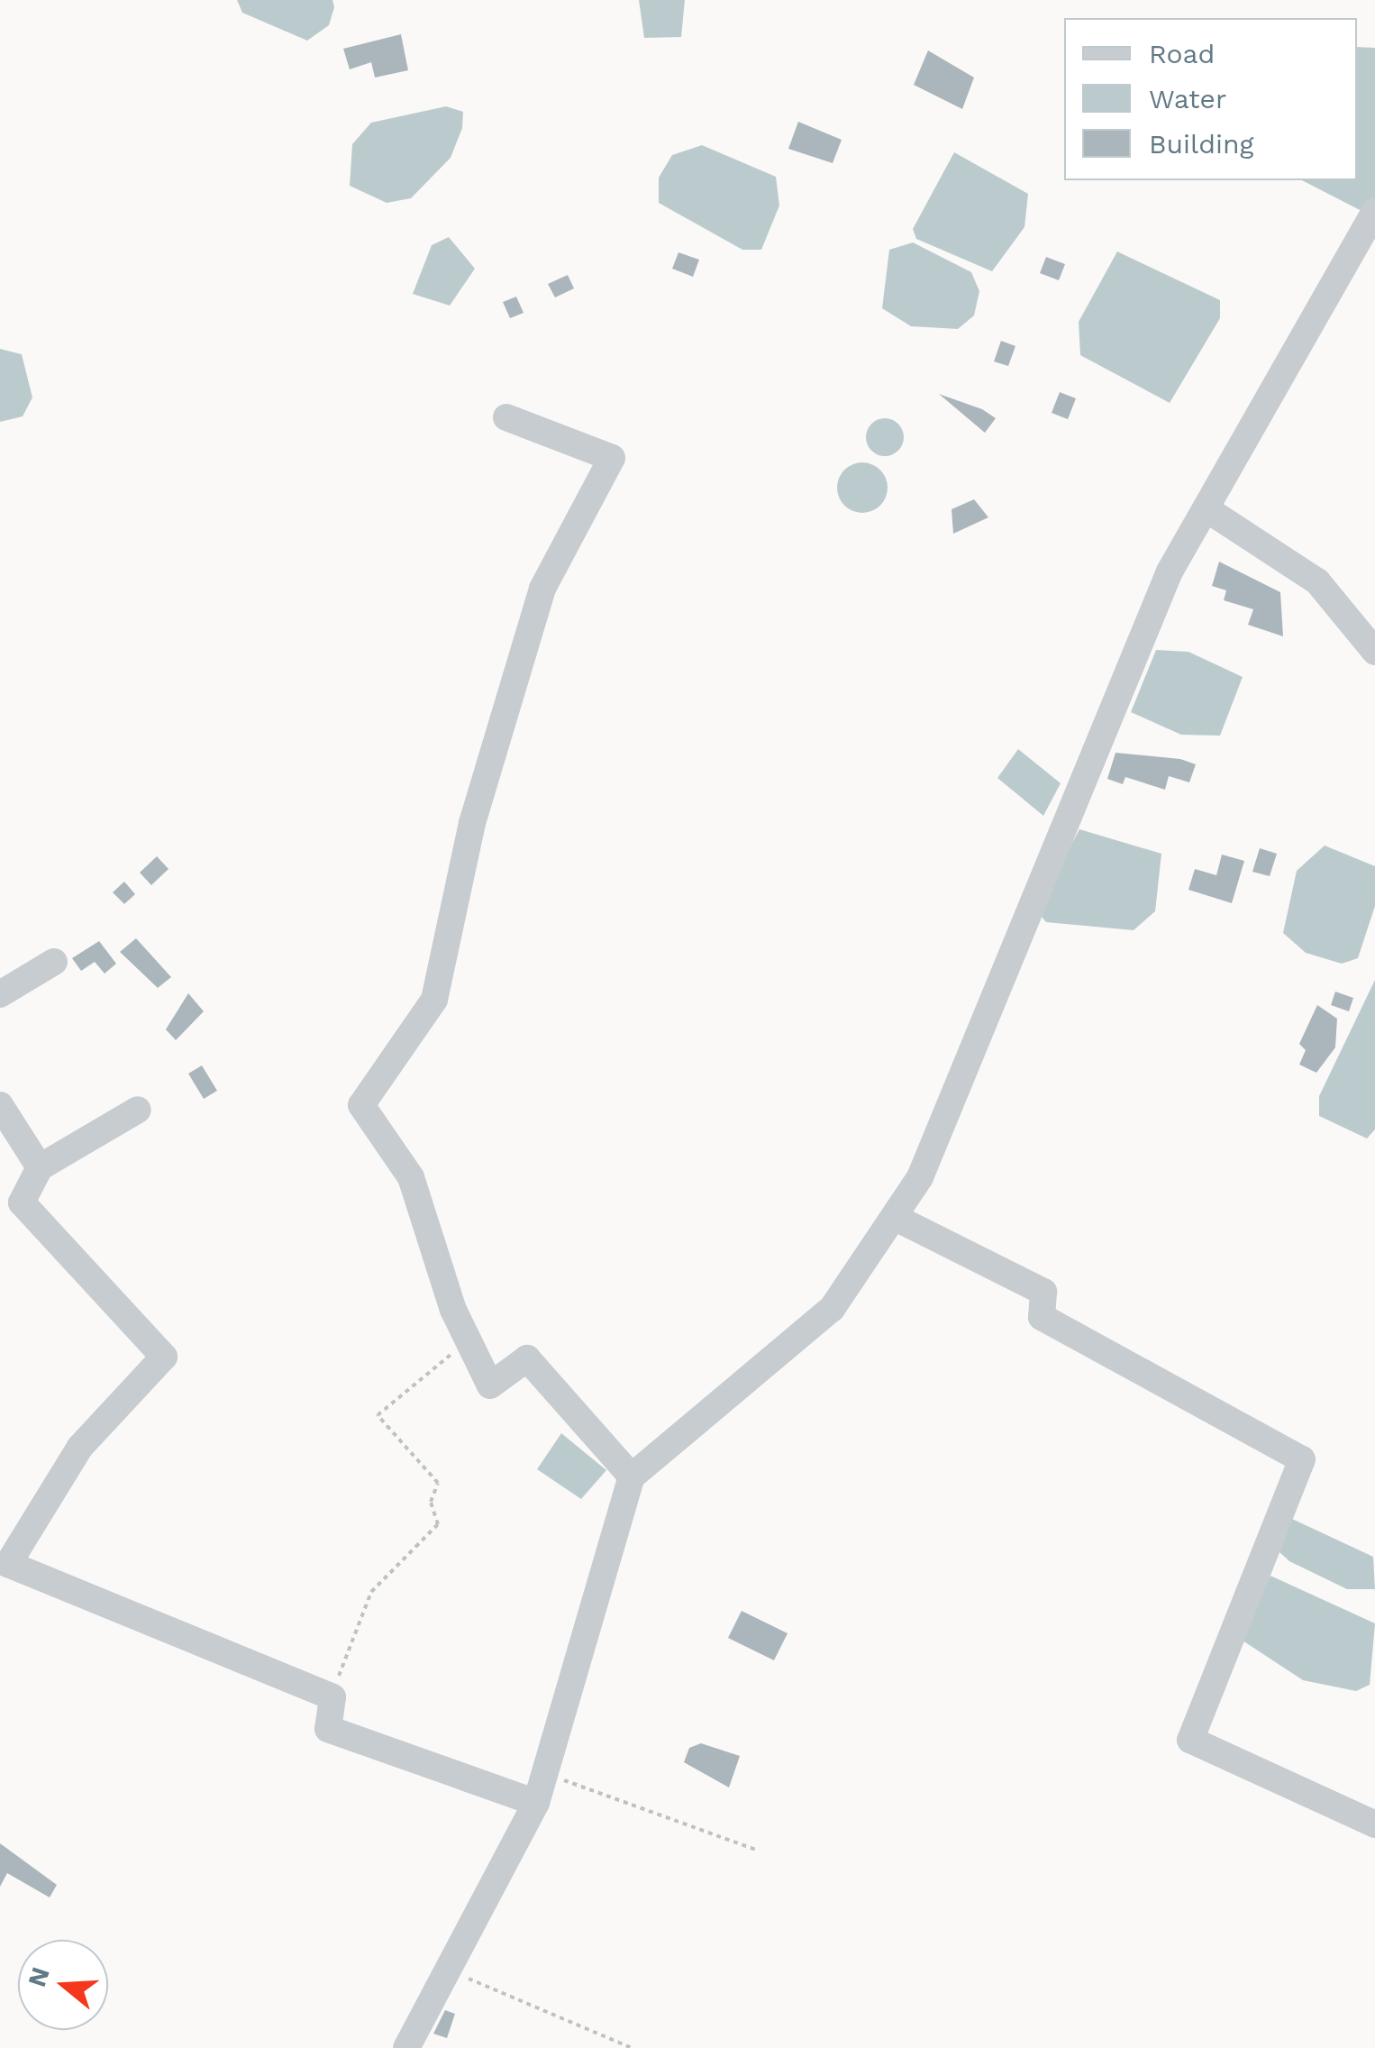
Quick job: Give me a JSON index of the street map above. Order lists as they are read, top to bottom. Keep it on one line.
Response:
{"legend":["Road","Water","Building"],"north":"left"}
